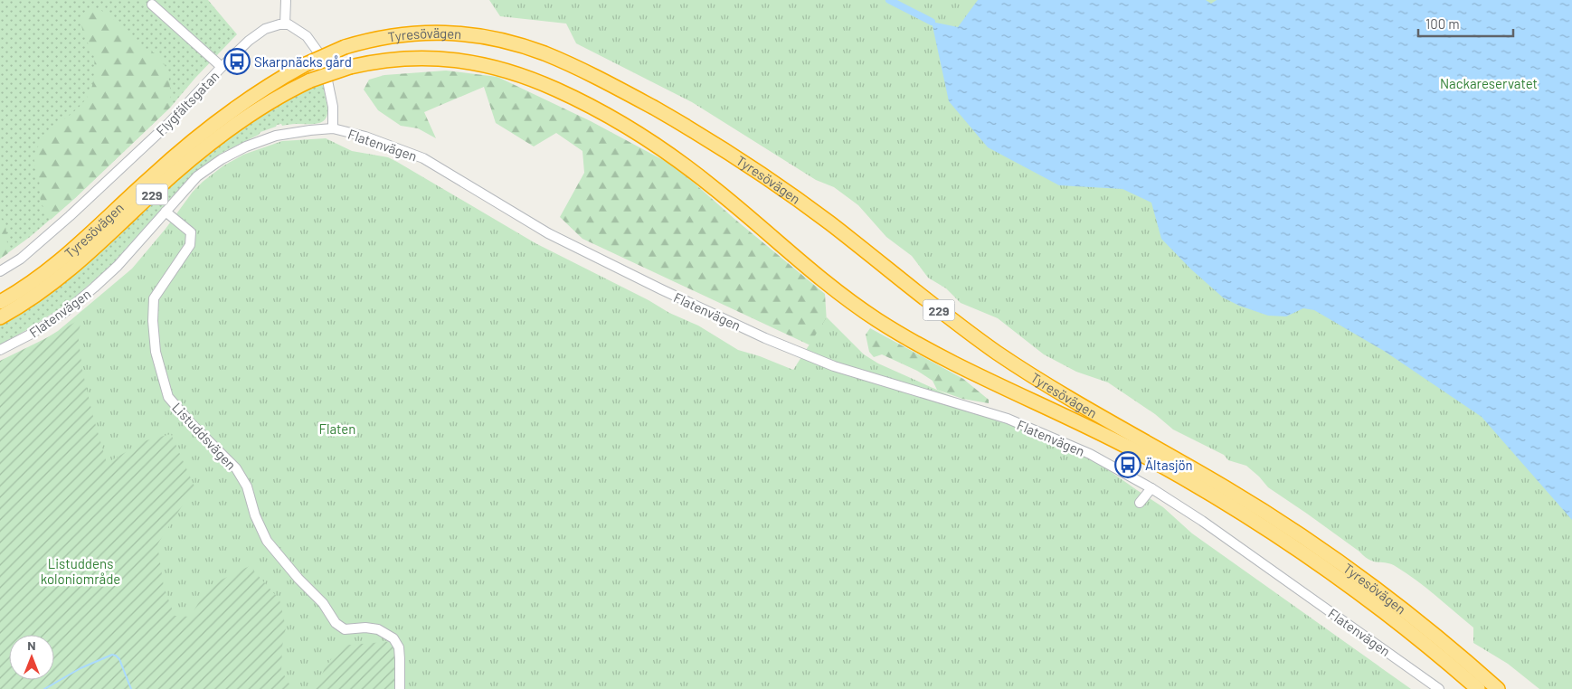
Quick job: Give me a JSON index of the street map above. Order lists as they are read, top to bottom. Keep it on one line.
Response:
{"streets":{"highway":["Tyresövägen","229"],"street":["Flygfältsgatan","Flatenvägen","Listuddsvägen"]},"crossings":[["Flatenvägen","Listuddsvägen"]],"parks":["Nackareservatet","Flaten","Listuddens koloniområde"],"places":{"bus stop":["Skarpnäcks gård","Ältasjön"]},"scale_bar":"100 m","north":"top"}
